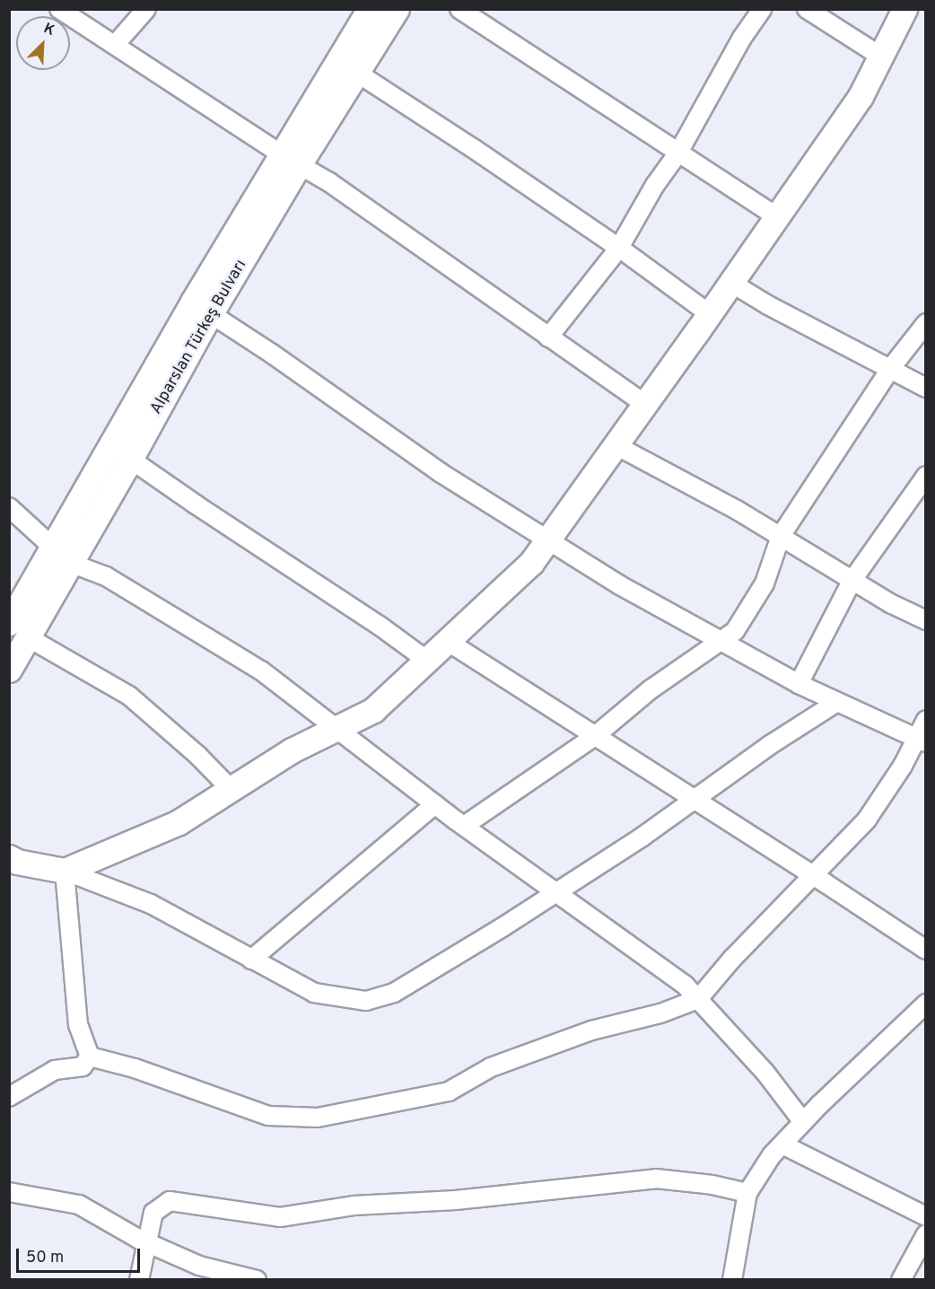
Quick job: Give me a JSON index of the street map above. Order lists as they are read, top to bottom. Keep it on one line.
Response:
{"streets":{"street":["Alparslan Türkeş Bulvarı"]},"scale_bar":"50 m","north":"top right"}
